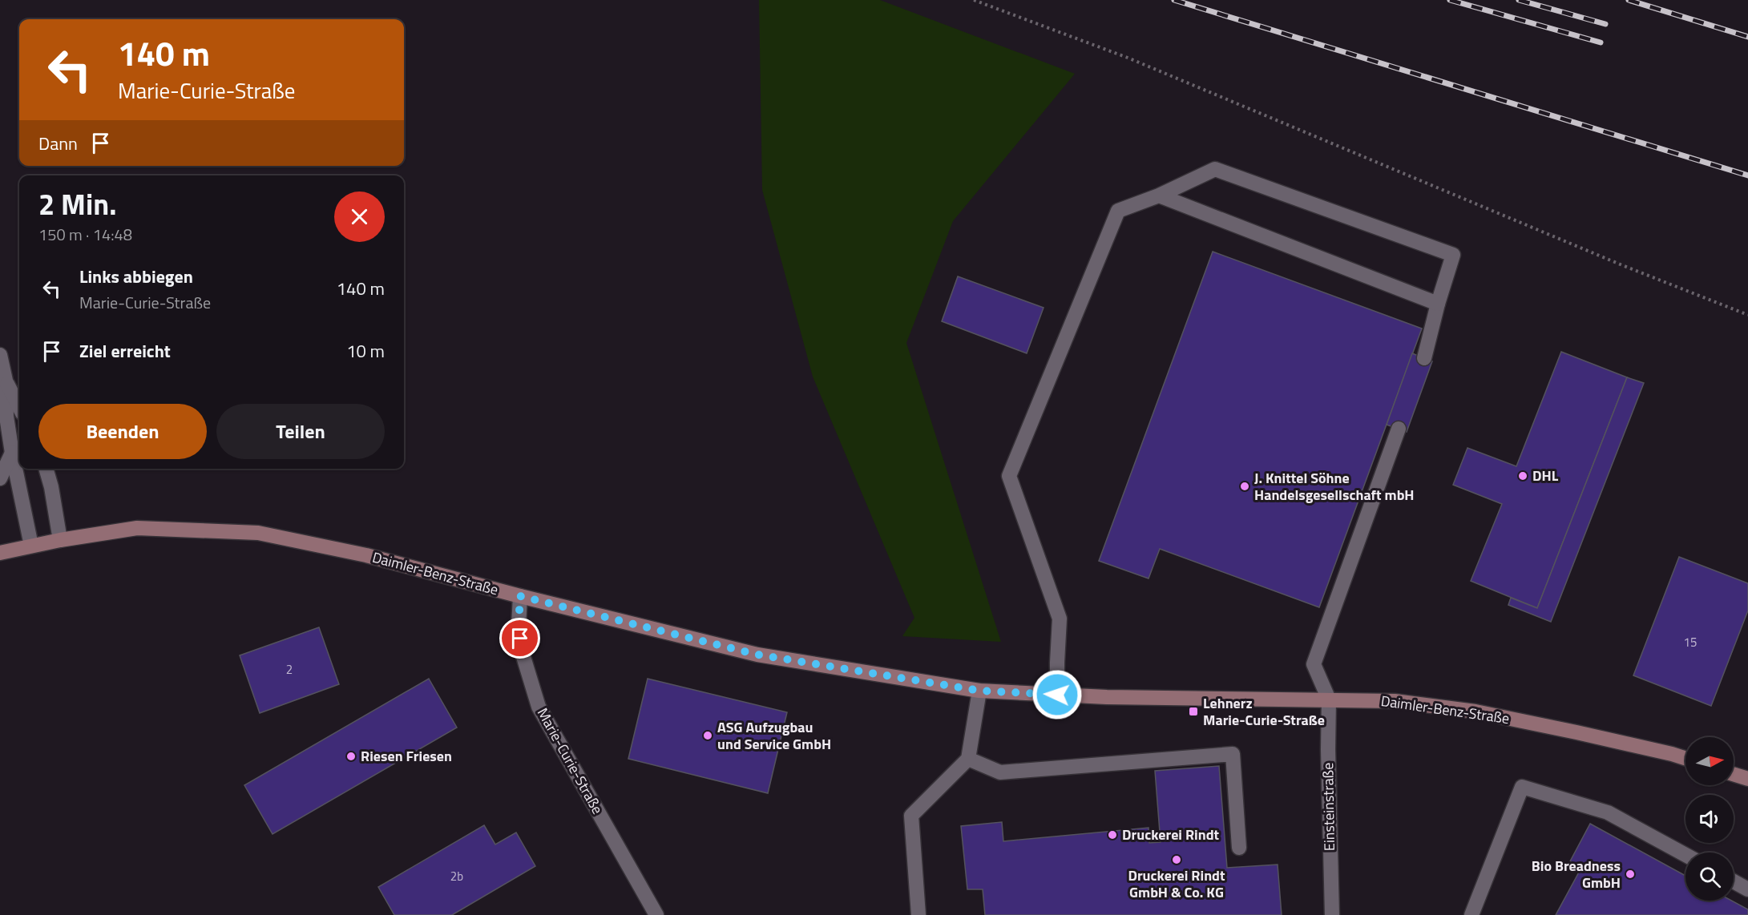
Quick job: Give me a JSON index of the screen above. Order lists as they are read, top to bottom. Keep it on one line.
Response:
{"streets":{"street":["Daimler-Benz-Straße","Marie-Curie-Straße","Einsteinstraße"]},"crossings":[["Daimler-Benz-Straße","Marie-Curie-Straße"],["Daimler-Benz-Straße","Einsteinstraße"]],"places":{"other":["DHL","J. Knittel Söhne Handelsgesellschaft mbH","ASG Aufzugbau und Service GmbH","Riesen Friesen","Druckerei Rindt","Druckerei Rindt GmbH & Co. KG","Bio Breadness GmbH"],"transit":["Lehnerz Marie-Curie-Straße"]},"house_numbers":["15","2","2b"],"north":"right","page":{"turn":["140 m","Marie-Curie-Straße"],"then":"Dann","heading":["2 Min.","150 m · 14:48"],"list":[{"name":"Links abbiegen","note":"Marie-Curie-Straße","value":"140 m"},{"name":"Ziel erreicht","value":"10 m"}],"buttons":["Beenden","Teilen"]}}
